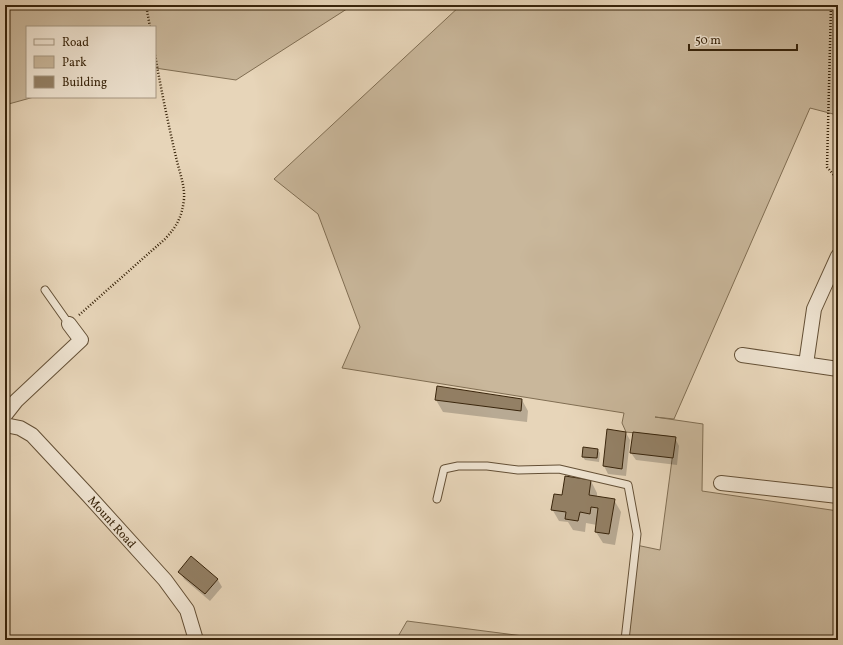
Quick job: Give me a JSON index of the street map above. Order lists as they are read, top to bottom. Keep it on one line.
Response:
{"streets":{"street":["Mount Road"]},"legend":["Road","Park","Building"],"scale_bar":"50 m"}
